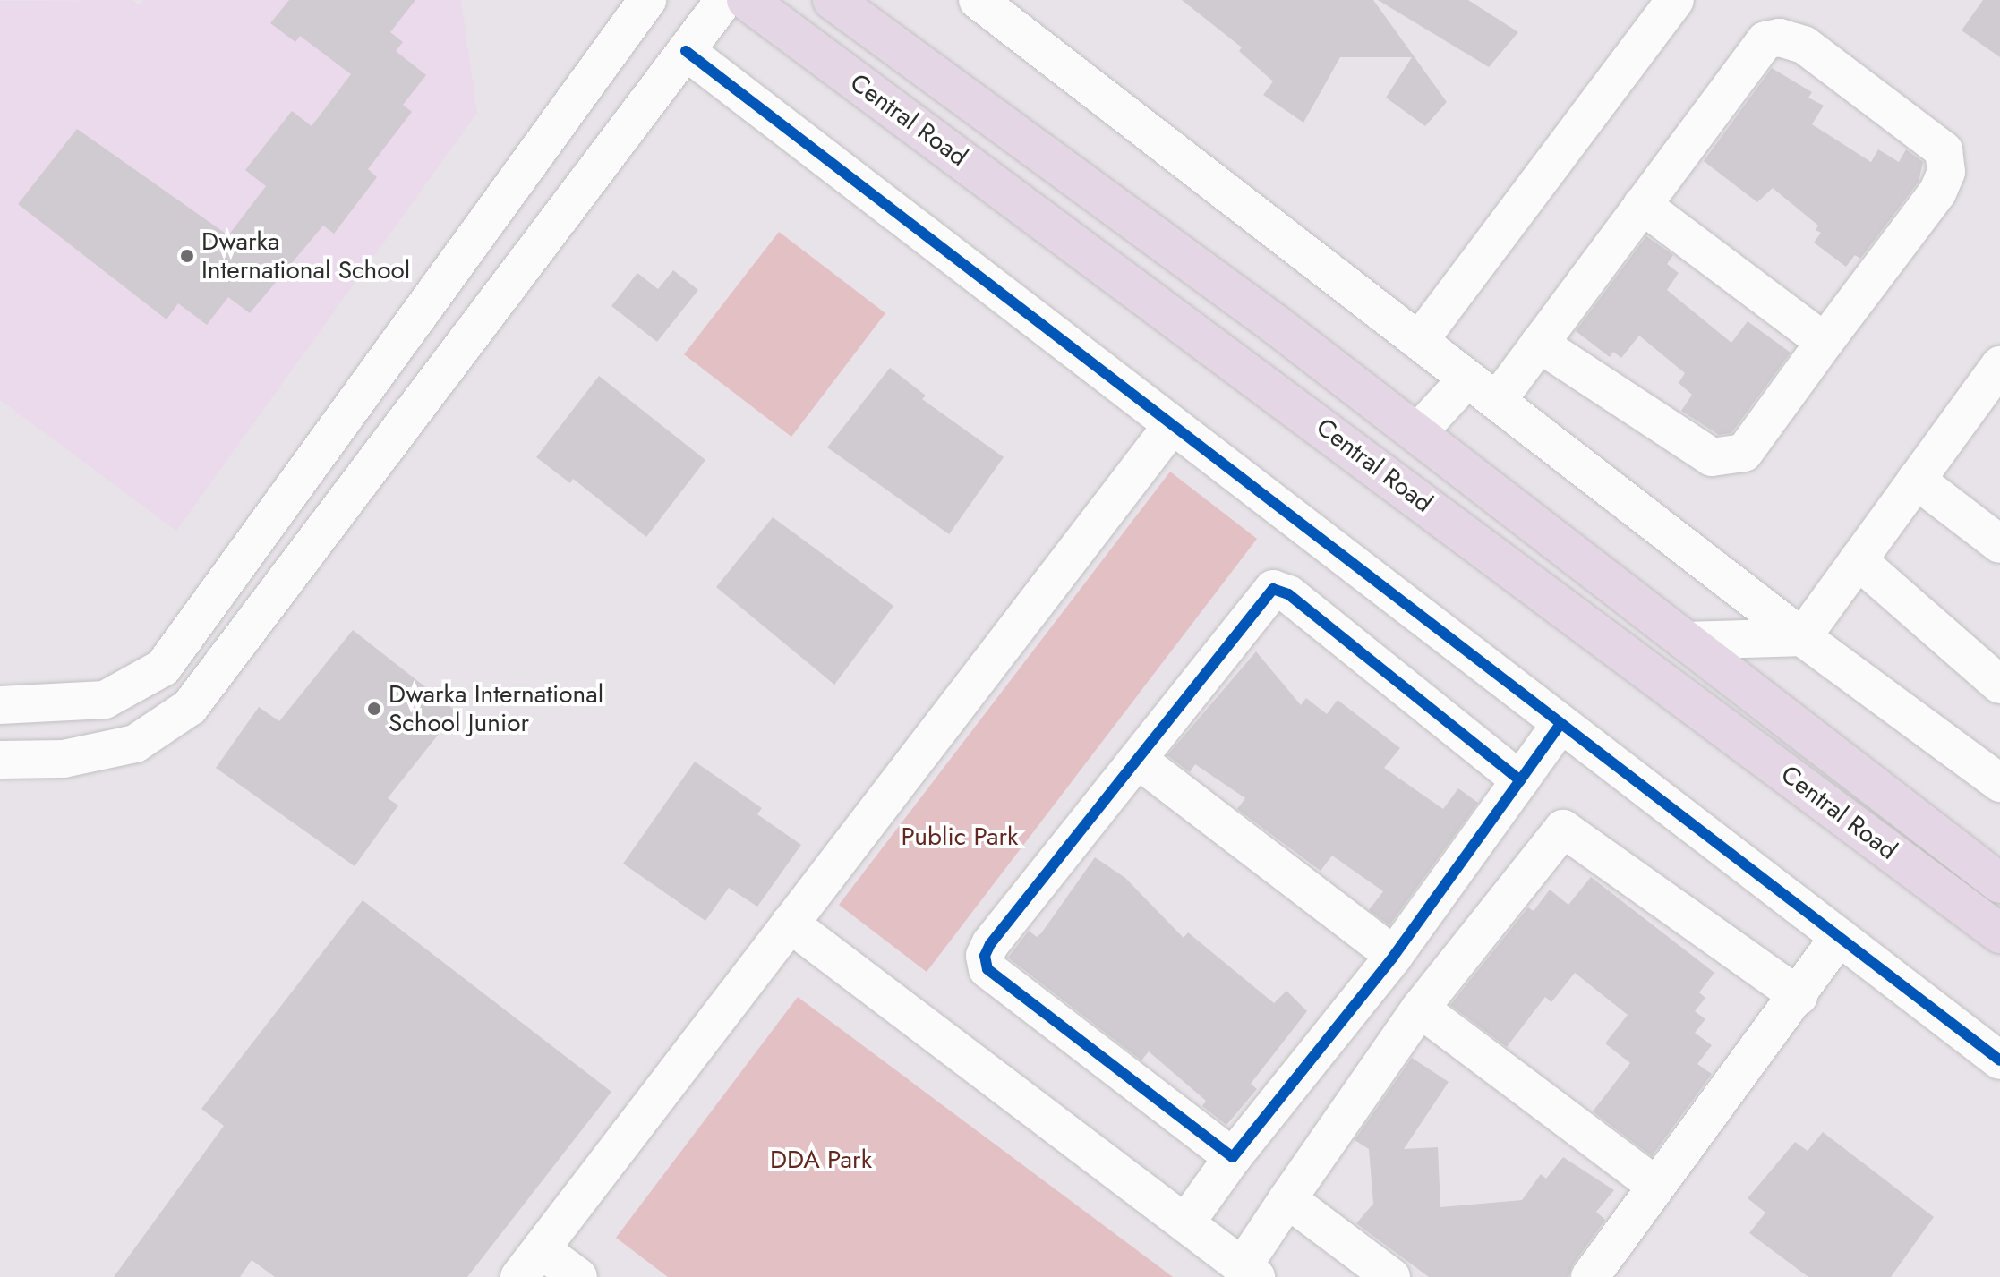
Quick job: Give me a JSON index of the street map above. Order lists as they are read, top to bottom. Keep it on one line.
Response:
{"streets":{"main road":["Central Road"]},"parks":["Public Park","DDA Park"],"places":["Dwarka International School","Dwarka International School Junior"]}
